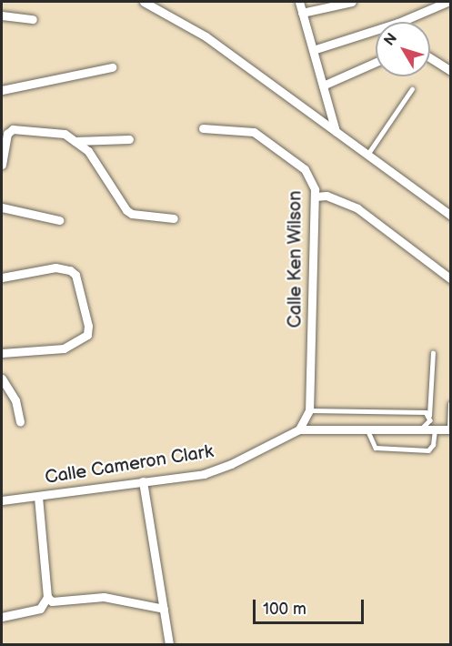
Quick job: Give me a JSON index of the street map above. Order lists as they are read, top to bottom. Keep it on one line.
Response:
{"streets":{"street":["Calle Ken Wilson","Calle Cameron Clark"]},"crossings":[["Calle Ken Wilson","Calle Cameron Clark"]],"scale_bar":"100 m","north":"top left"}
